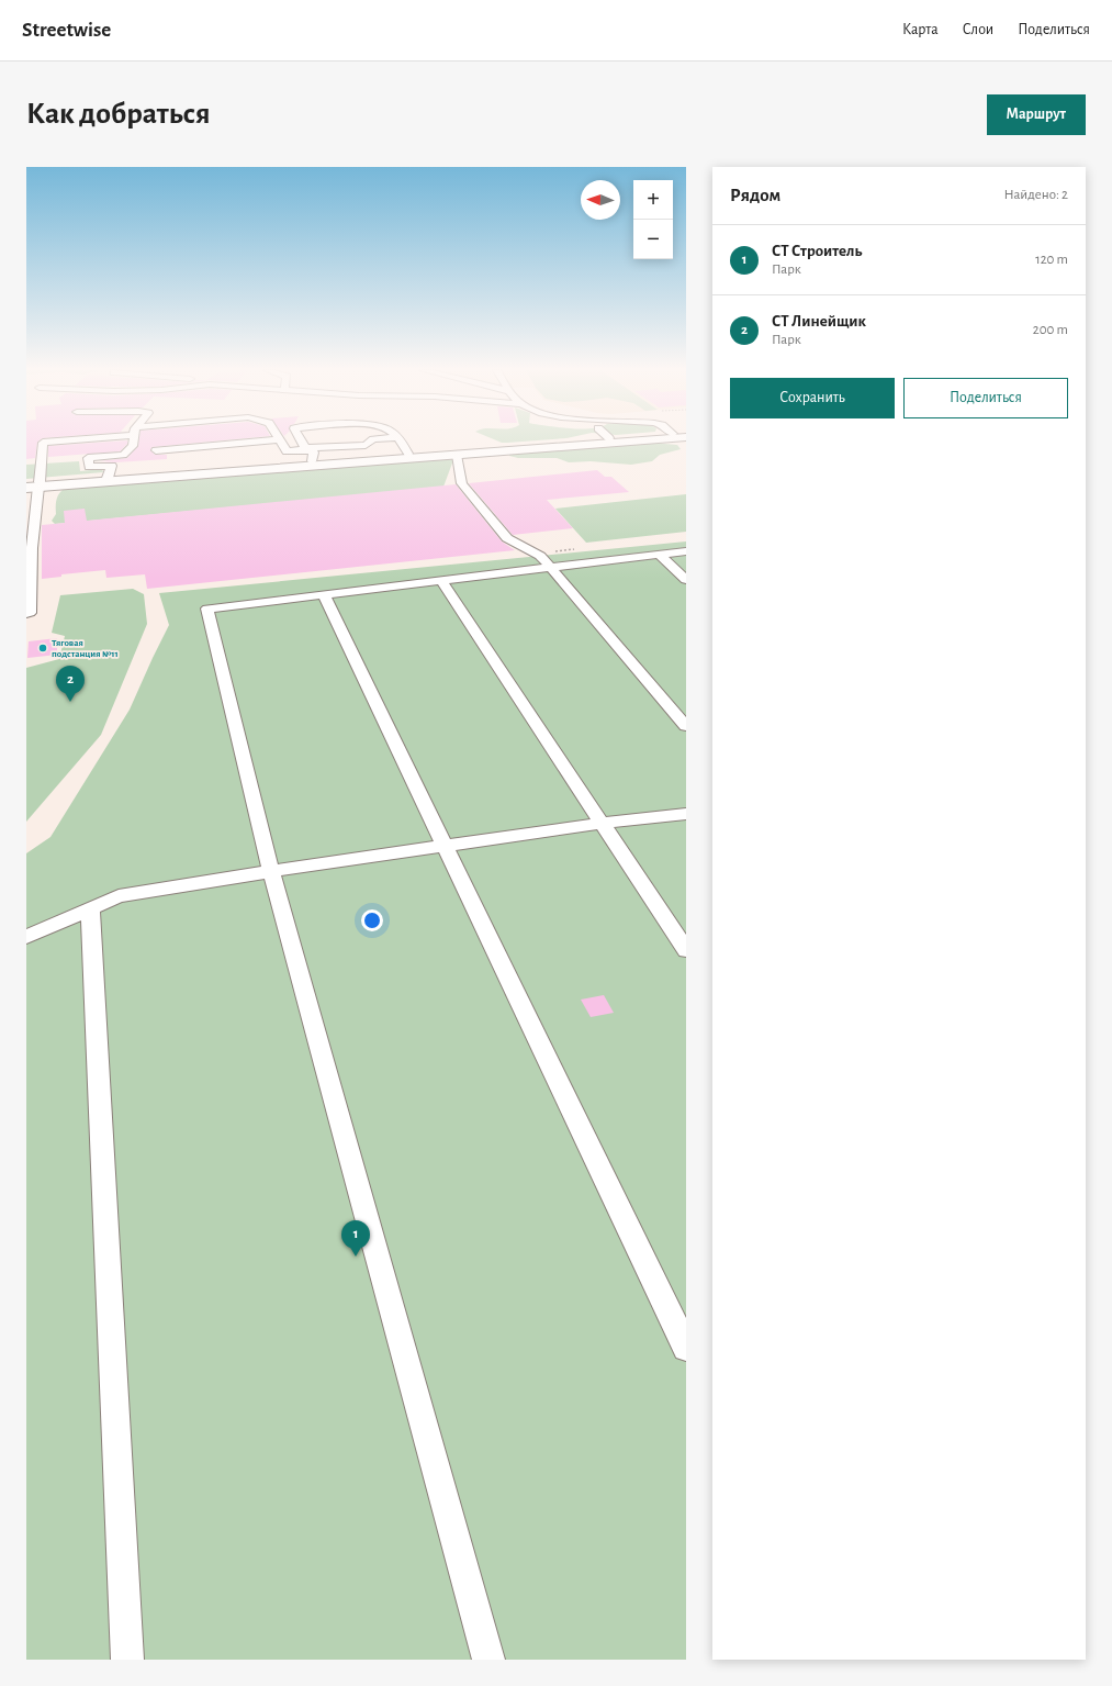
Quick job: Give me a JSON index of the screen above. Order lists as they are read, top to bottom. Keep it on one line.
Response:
{"places":["Тяговая подстанция №11"],"north":"left","page":{"header":"Streetwise","nav":["Карта","Слои","Поделиться"],"buttons":["Маршрут",["Сохранить","Поделиться"]],"title":"Как добраться","heading":["Рядом","Найдено: 2"],"map_buttons":["+","−"],"list":[{"mark":"1","name":"СТ Строитель","note":"Парк","value":"120 m"},{"mark":"2","name":"СТ Линейщик","note":"Парк","value":"200 m"}],"pins":["2","1"]}}
